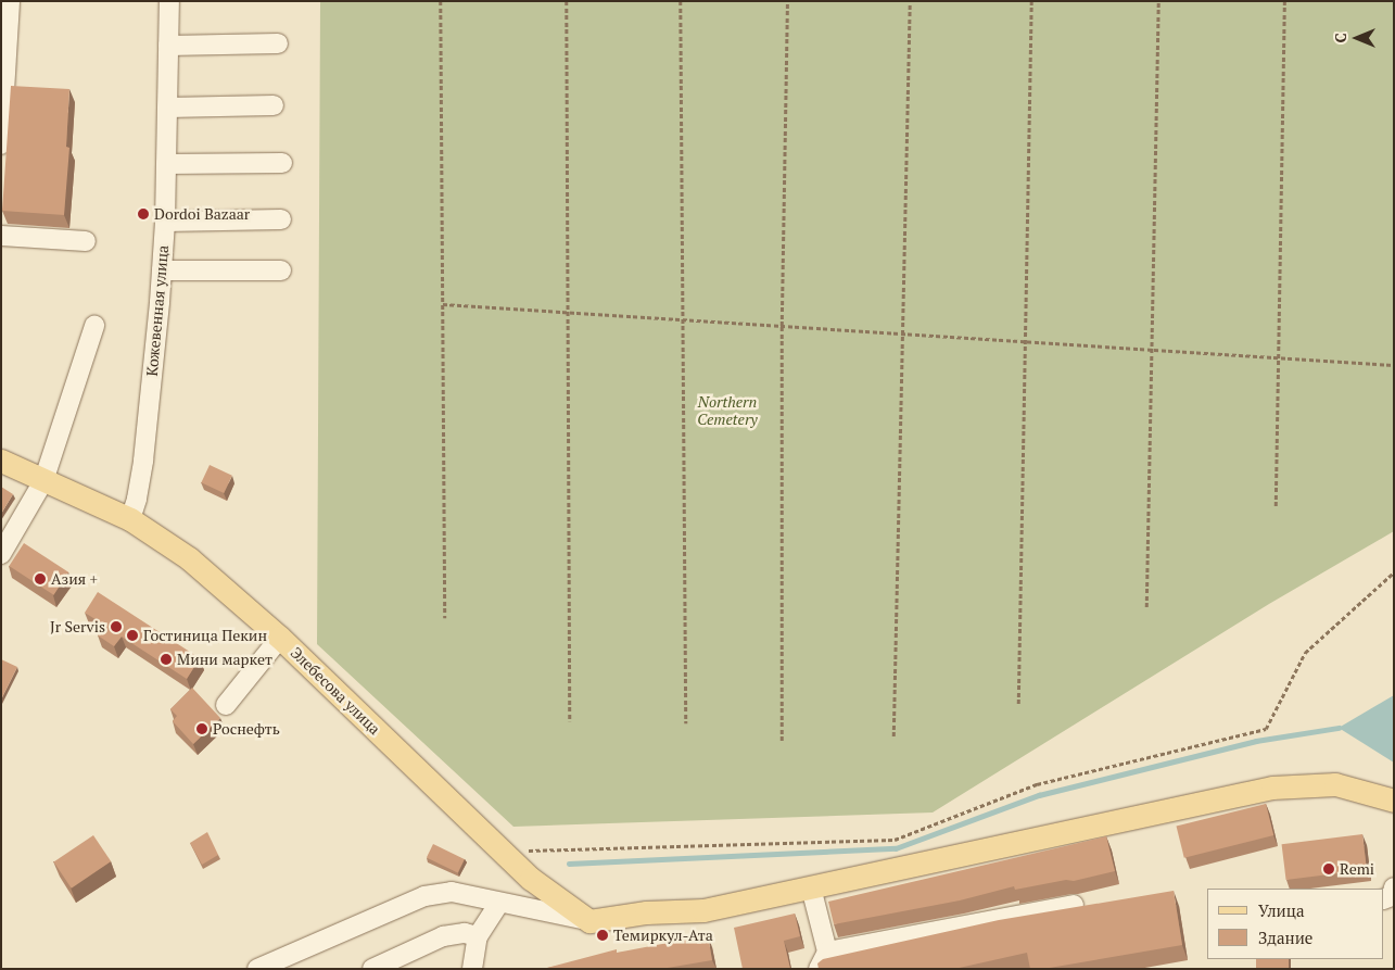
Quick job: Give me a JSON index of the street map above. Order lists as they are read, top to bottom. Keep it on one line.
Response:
{"streets":{"main road":["Элебесова улица"],"street":["Кожевенная улица"]},"crossings":[["Кожевенная улица","Элебесова улица"]],"parks":["Northern Cemetery"],"places":["Dordoi Bazaar","Азия +","Jr Servis","Гостиница Пекин","Мини маркет","Роснефть","Remi","Темиркул-Ата"],"legend":["Улица","Здание"],"north":"left"}
